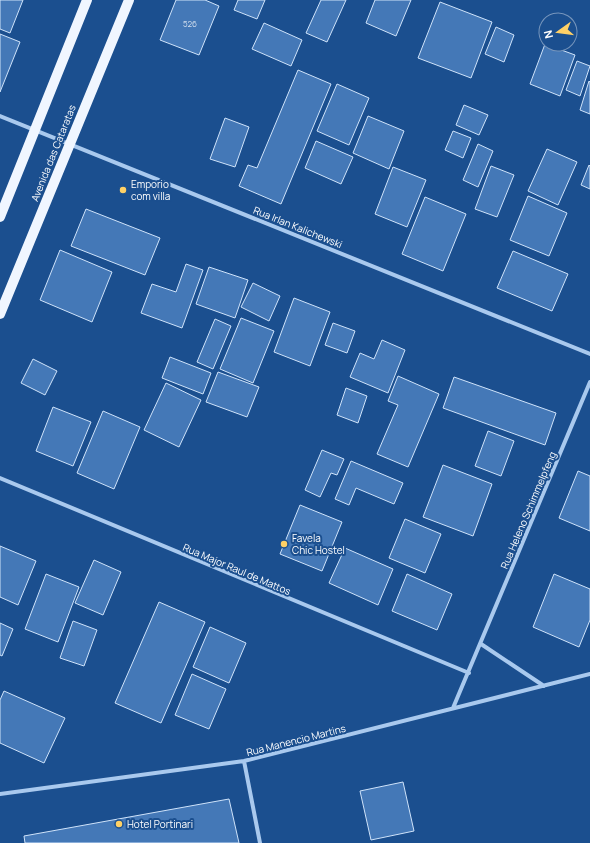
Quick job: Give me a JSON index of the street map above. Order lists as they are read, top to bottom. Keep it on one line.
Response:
{"streets":{"main road":["Avenida das Cataratas"],"street":["Rua Irlan Kalichewski","Rua Heleno Schimmelpfeng","Rua Major Raul de Mattos","Rua Manencio Martins"]},"crossings":[["Avenida das Cataratas","Rua Irlan Kalichewski"],["Rua Heleno Schimmelpfeng","Rua Major Raul de Mattos"],["Rua Heleno Schimmelpfeng","Rua Manencio Martins"]],"places":["Emporio com villa","Favela Chic Hostel","Hotel Portinari"],"house_numbers":["526"],"north":"left"}
